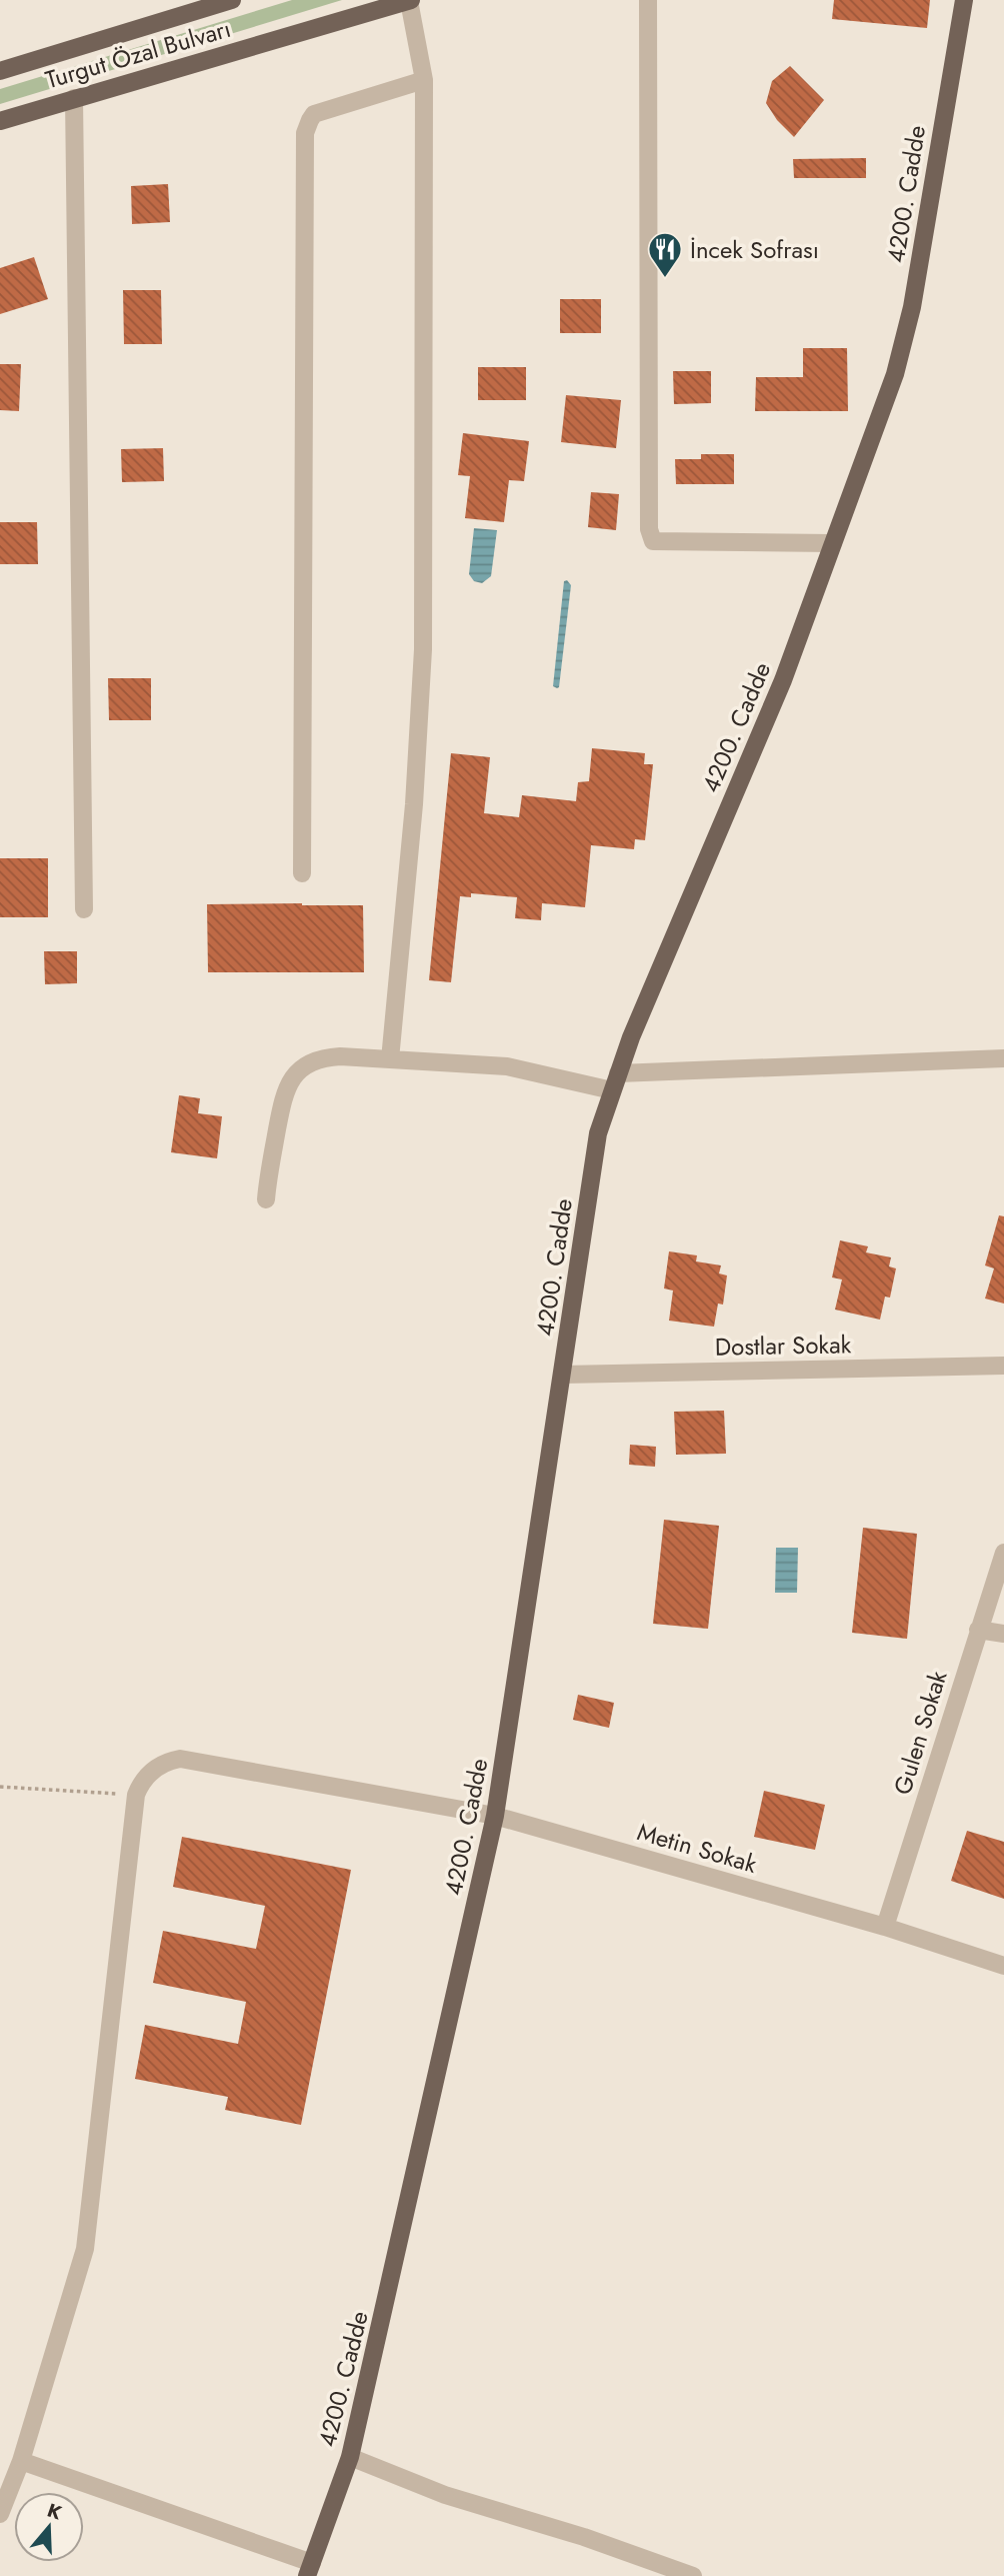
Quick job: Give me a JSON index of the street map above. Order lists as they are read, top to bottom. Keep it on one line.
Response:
{"streets":{"main road":["Turgut Özal Bulvarı","4200. Cadde"],"street":["Dostlar Sokak","Gulen Sokak","Metin Sokak"]},"crossings":[["4200. Cadde","Dostlar Sokak"],["4200. Cadde","Metin Sokak"],["Gulen Sokak","Metin Sokak"]],"places":{"restaurant":["İncek Sofrası"]},"north":"top"}
